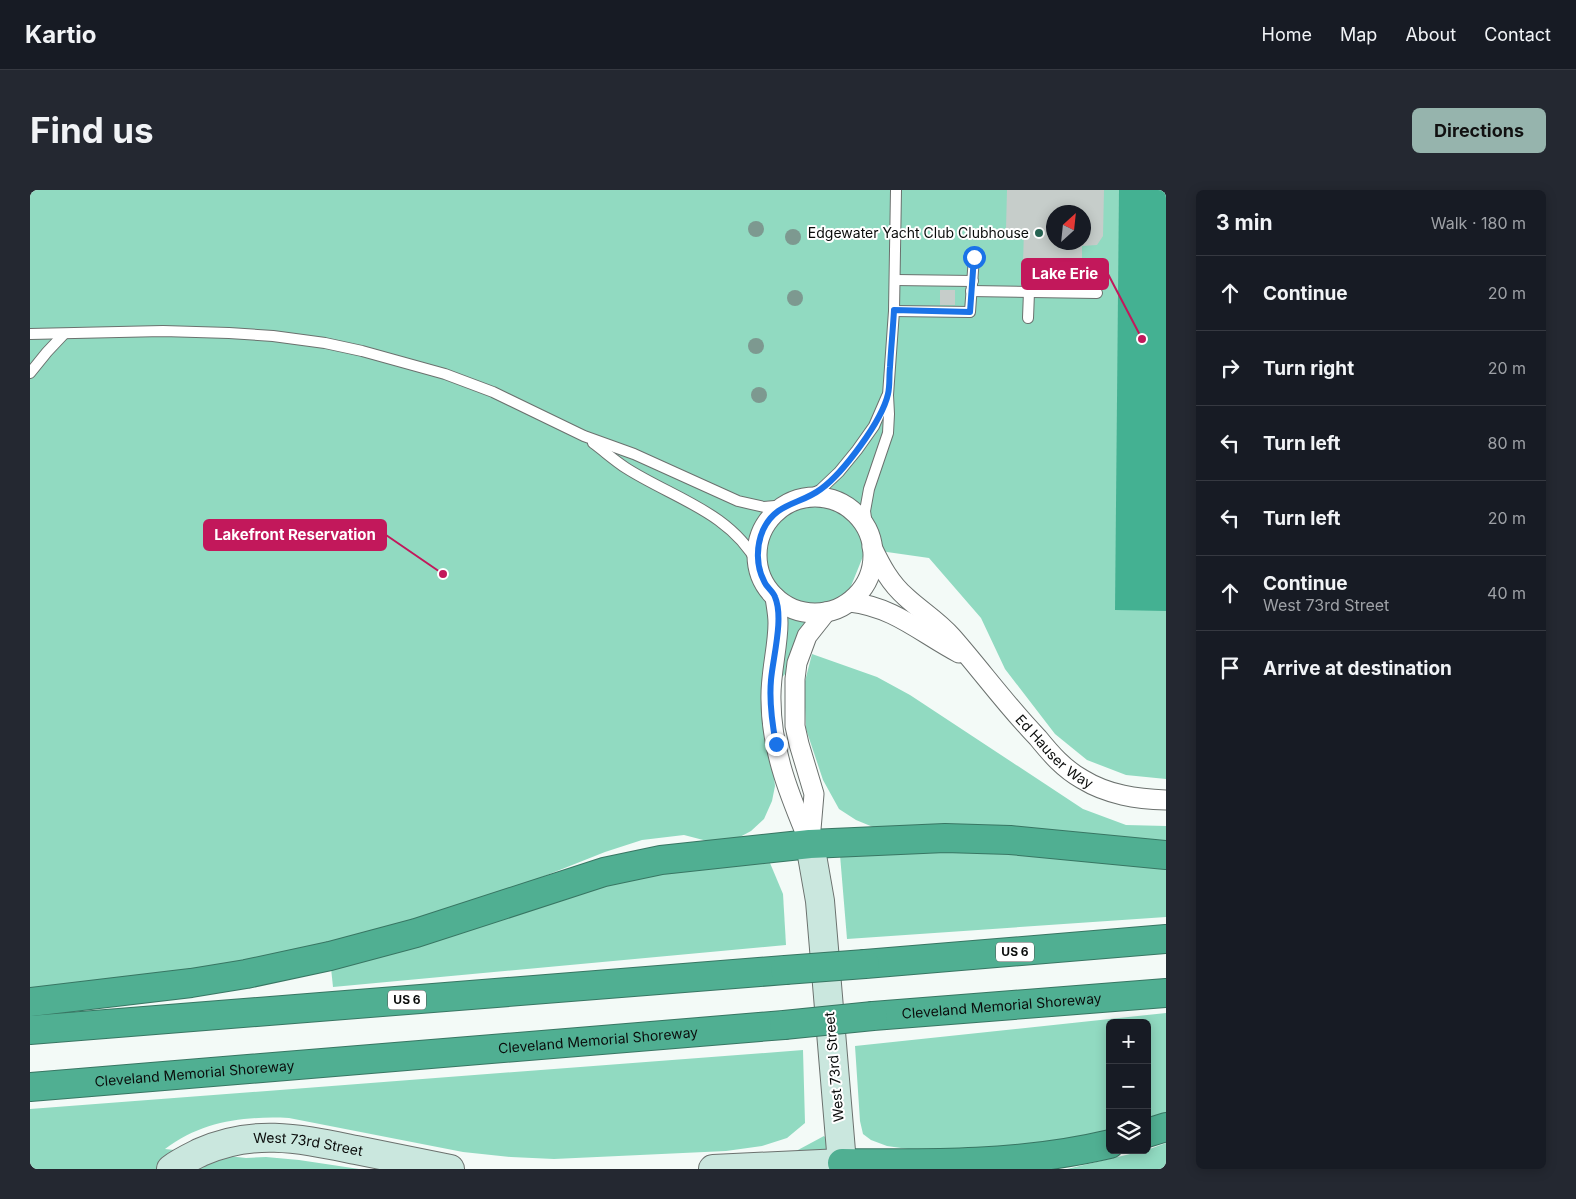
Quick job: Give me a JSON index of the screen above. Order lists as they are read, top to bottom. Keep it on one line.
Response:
{"streets":{"highway":["US 6","Cleveland Memorial Shoreway"],"street":["Ed Hauser Way","West 73rd Street"]},"crossings":[["Ed Hauser Way","West 73rd Street"]],"places":["Edgewater Yacht Club Clubhouse","Lake Erie","Lakefront Reservation"],"north":"top right","page":{"header":"Kartio","nav":["Home","Map","About","Contact"],"buttons":"Directions","title":"Find us","heading":["3 min","Walk · 180 m"],"list":[["Continue","20 m"],["Turn right","20 m"],["Turn left","80 m"],["Turn left","20 m"],["Continue","West 73rd Street","40 m"],"Arrive at destination"],"map_buttons":["+","−"]}}
